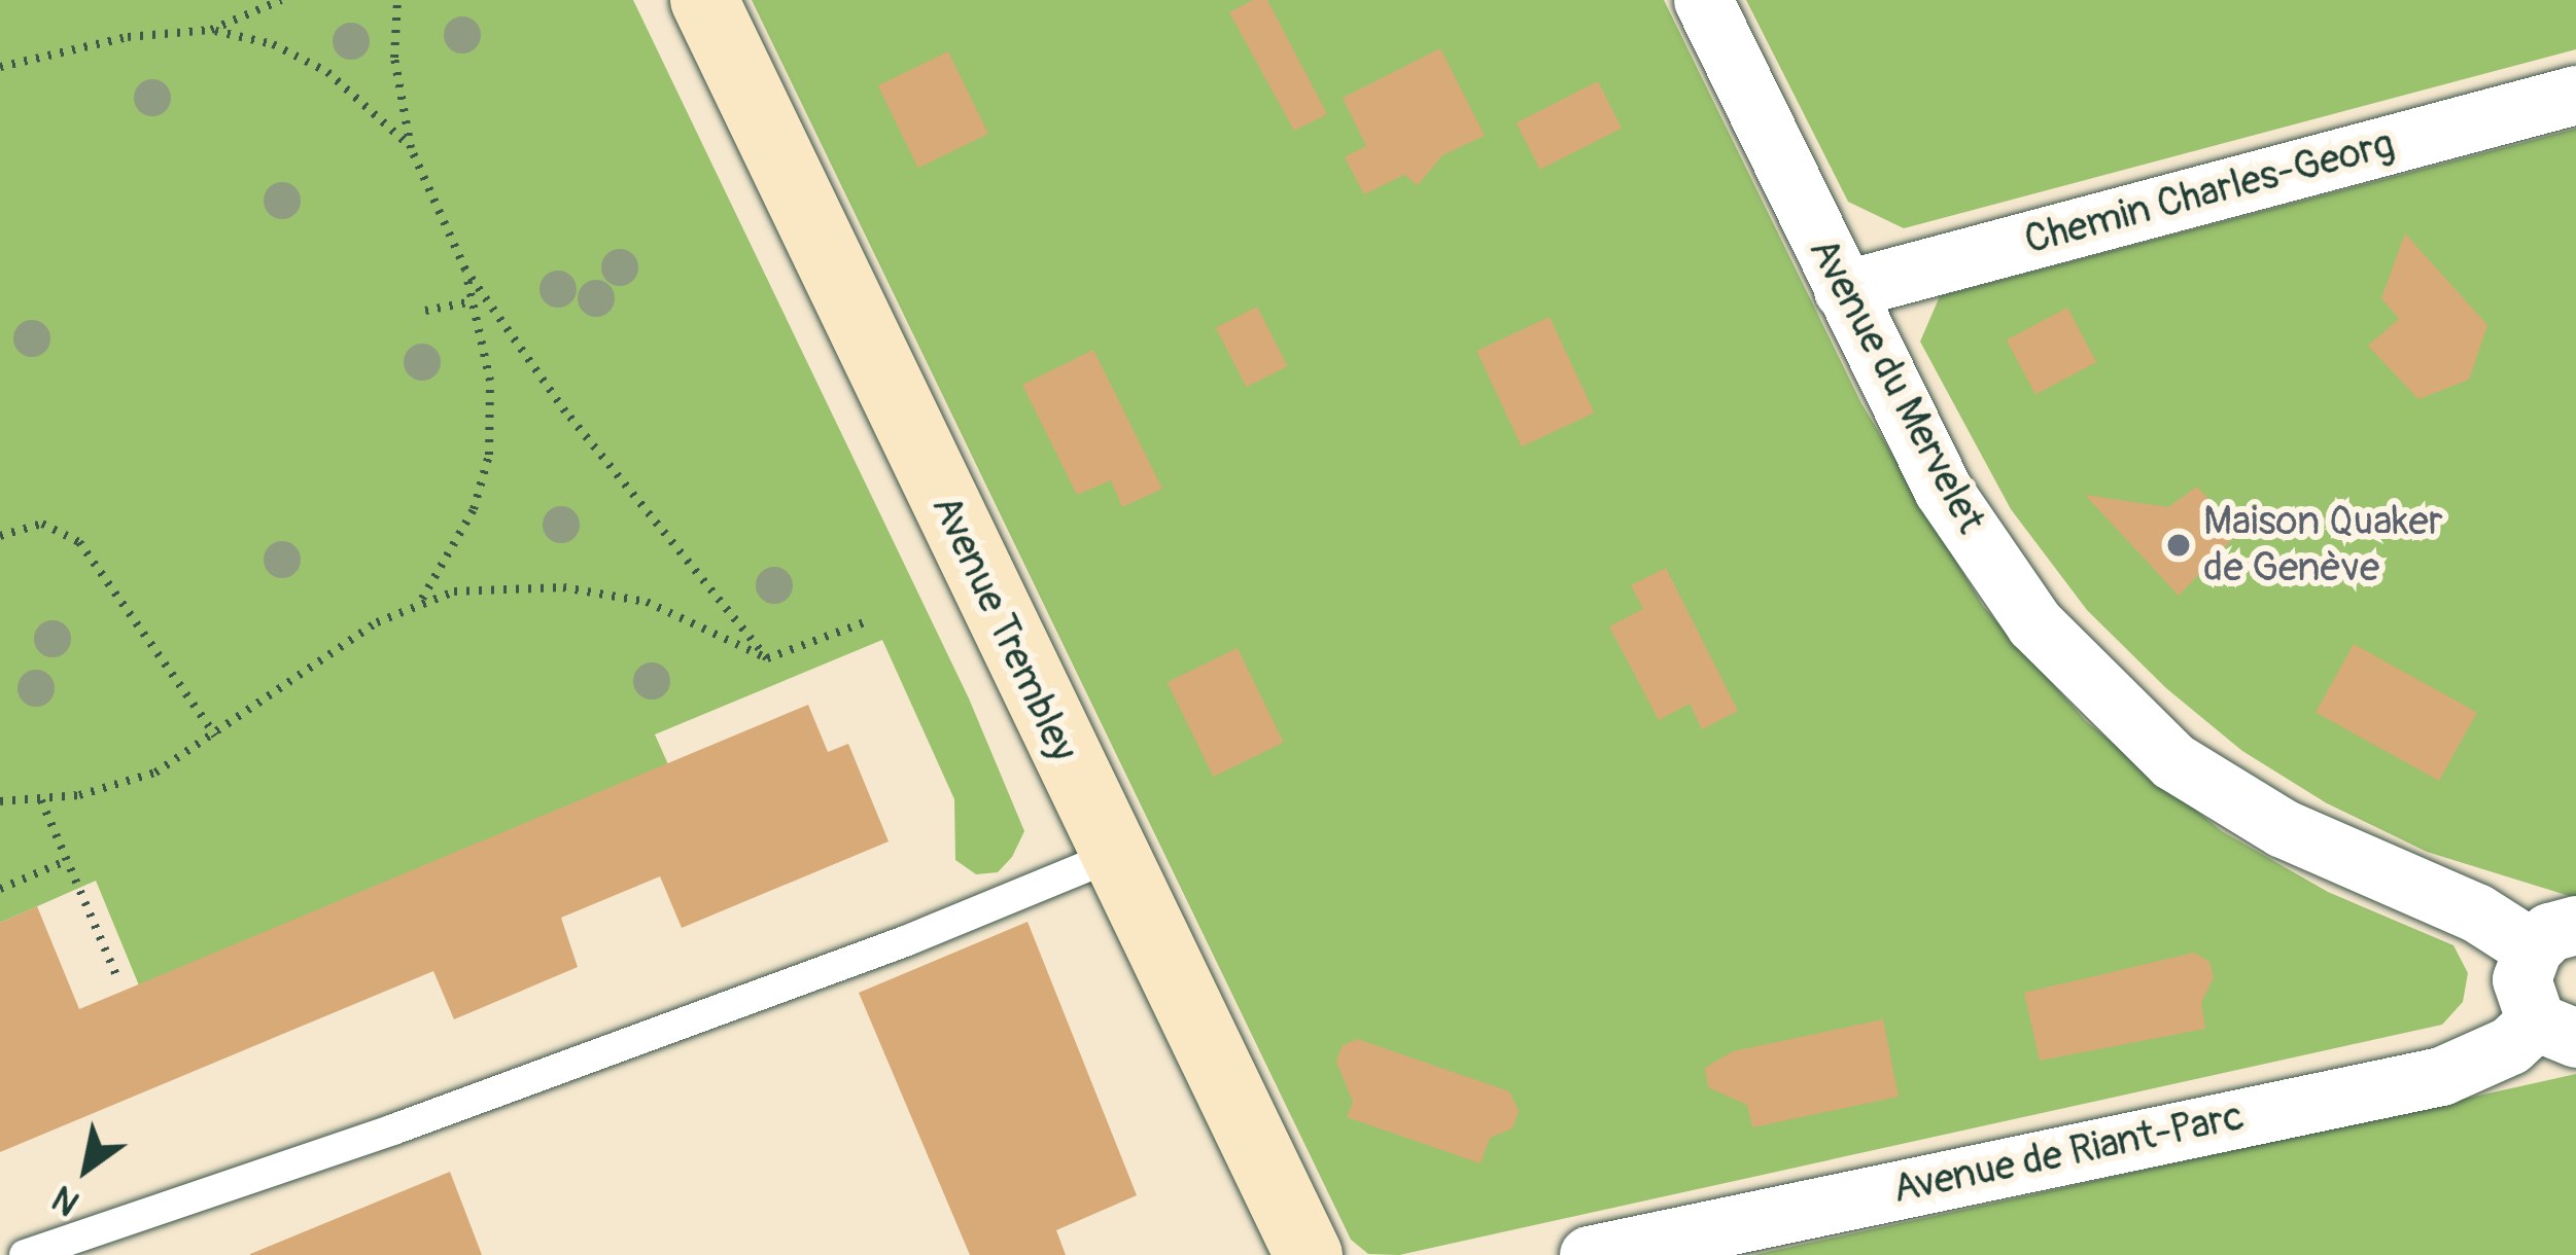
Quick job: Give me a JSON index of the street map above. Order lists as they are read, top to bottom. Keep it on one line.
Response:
{"streets":{"street":["Chemin Charles-Georg","Avenue du Mervelet","Avenue Trembley","Avenue de Riant-Parc"]},"crossings":[["Chemin Charles-Georg","Avenue du Mervelet"]],"places":["Maison Quaker de Genève"],"north":"bottom left"}
